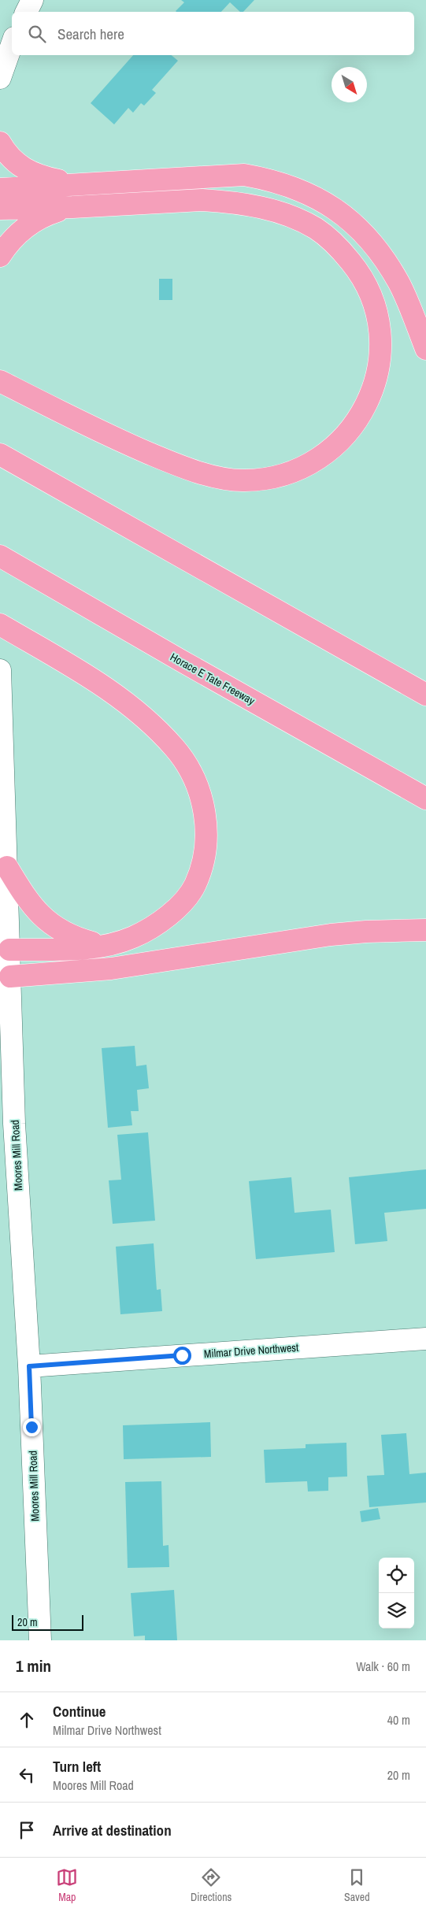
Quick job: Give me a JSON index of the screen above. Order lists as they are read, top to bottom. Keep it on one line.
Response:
{"streets":{"highway":["Horace E Tate Freeway"],"street":["Moores Mill Road","Milmar Drive Northwest"]},"crossings":[["Moores Mill Road","Milmar Drive Northwest"]],"scale_bar":"20 m","north":"bottom right","page":{"search":"Search here","scale":"20 m","heading":["1 min","Walk · 60 m"],"list":[["Continue","Milmar Drive Northwest","40 m"],["Turn left","Moores Mill Road","20 m"],"Arrive at destination"],"nav":["Map","Directions","Saved"]}}
